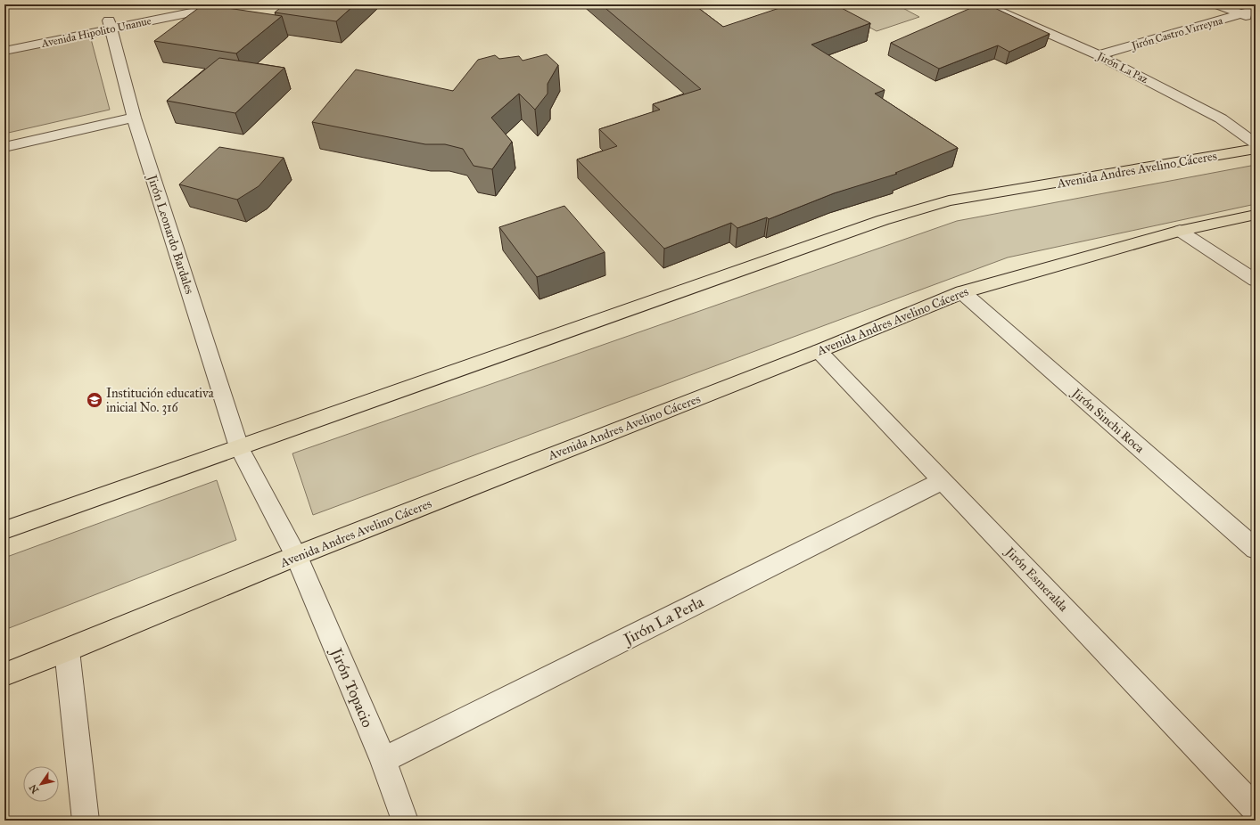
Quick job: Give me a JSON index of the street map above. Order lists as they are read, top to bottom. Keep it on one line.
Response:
{"streets":{"main road":["Avenida Andres Avelino Cáceres"],"street":["Avenida Hipolito Unanue","Jirón Castro Virreyna","Jirón La Paz","Jirón Leonardo Bardales","Jirón Sinchi Roca","Jirón Esmeralda","Jirón La Perla","Jirón Topacio"]},"crossings":[["Avenida Hipolito Unanue","Jirón Leonardo Bardales"],["Jirón Castro Virreyna","Jirón La Paz"],["Avenida Andres Avelino Cáceres","Jirón Leonardo Bardales"],["Avenida Andres Avelino Cáceres","Jirón Sinchi Roca"],["Avenida Andres Avelino Cáceres","Jirón Esmeralda"],["Avenida Andres Avelino Cáceres","Jirón Topacio"],["Jirón Leonardo Bardales","Jirón Topacio"],["Jirón Esmeralda","Jirón La Perla"],["Jirón La Perla","Jirón Topacio"]],"places":{"school or university":["Institución educativa inicial No. 316"]},"north":"bottom left"}
